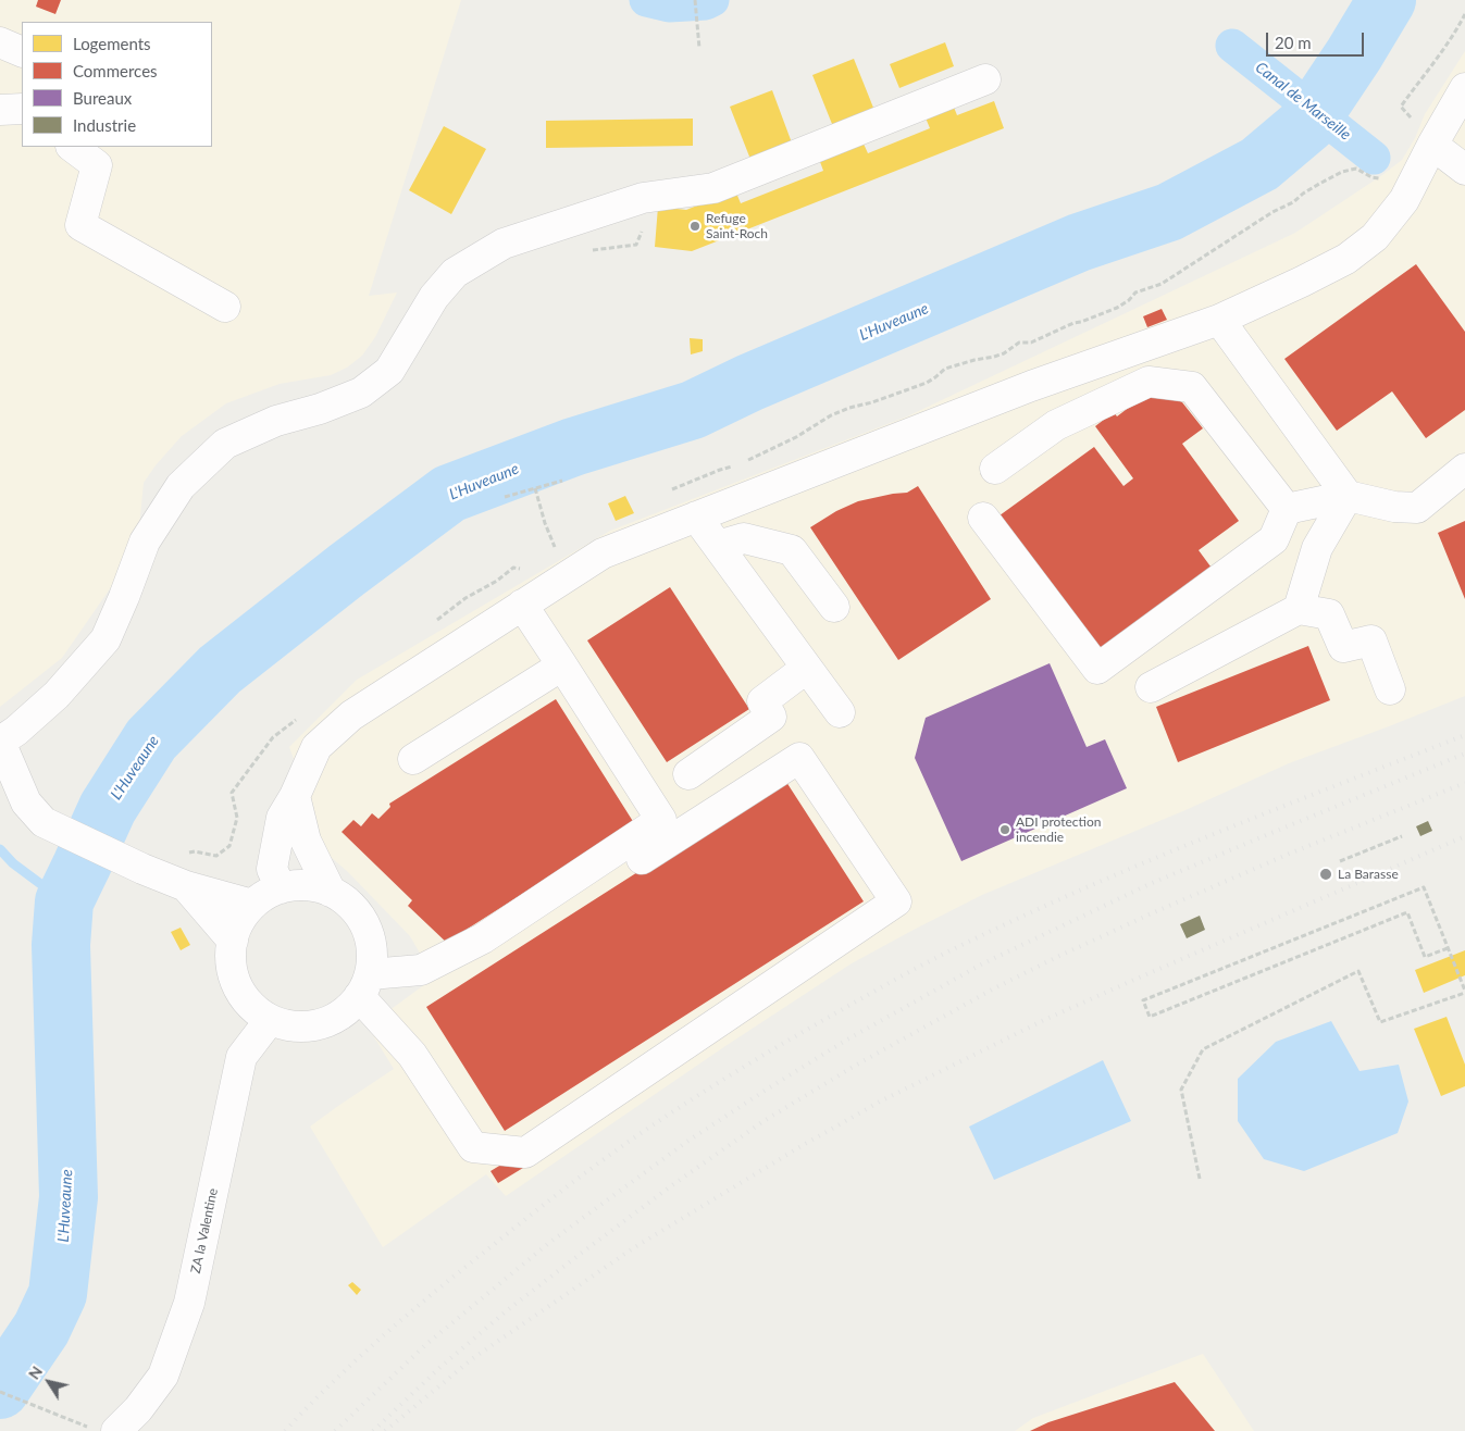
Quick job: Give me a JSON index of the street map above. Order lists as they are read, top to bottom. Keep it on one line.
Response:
{"streets":{"street":["ZA la Valentine"]},"water":["Canal de Marseille","L'Huveaune"],"places":["Refuge Saint-Roch","ADI protection incendie","La Barasse"],"legend":["Logements","Commerces","Bureaux","Industrie"],"scale_bar":"20 m","north":"top left"}
